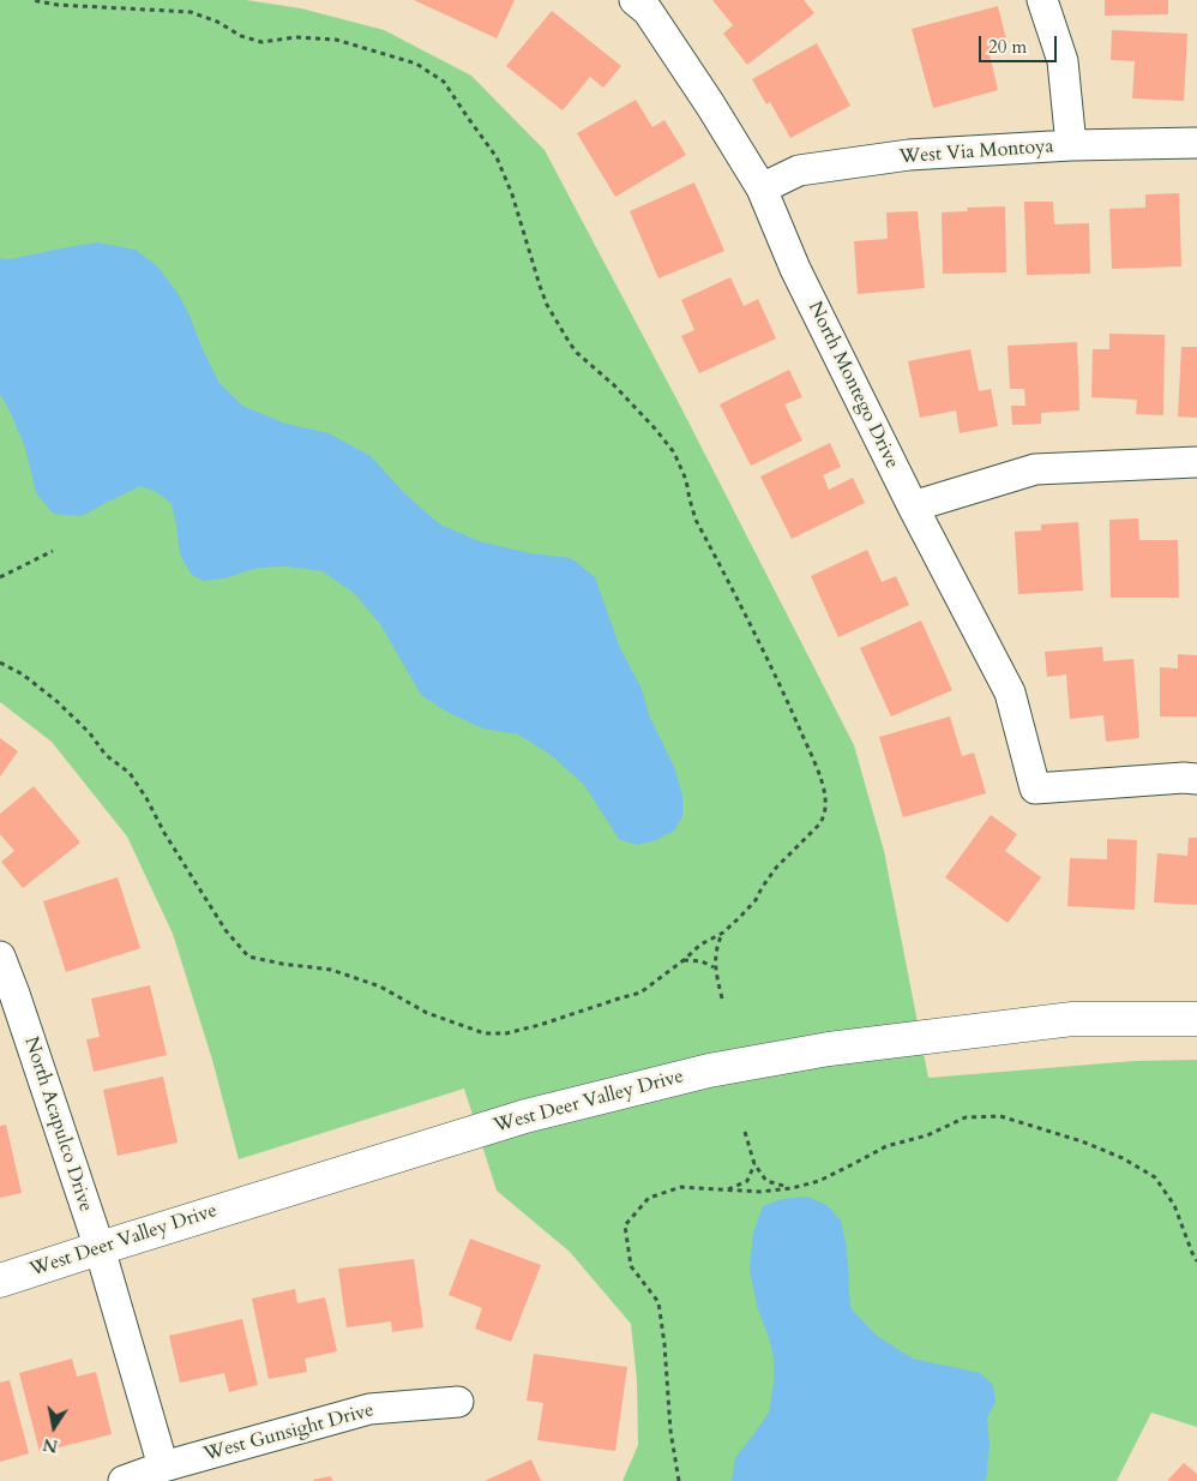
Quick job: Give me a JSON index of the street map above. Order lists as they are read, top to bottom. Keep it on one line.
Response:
{"streets":{"street":["West Via Montoya","North Montego Drive","West Deer Valley Drive","North Acapulco Drive","West Gunsight Drive"]},"crossings":[["West Via Montoya","North Montego Drive"],["West Deer Valley Drive","North Acapulco Drive"],["North Acapulco Drive","West Gunsight Drive"]],"scale_bar":"20 m","north":"bottom"}
